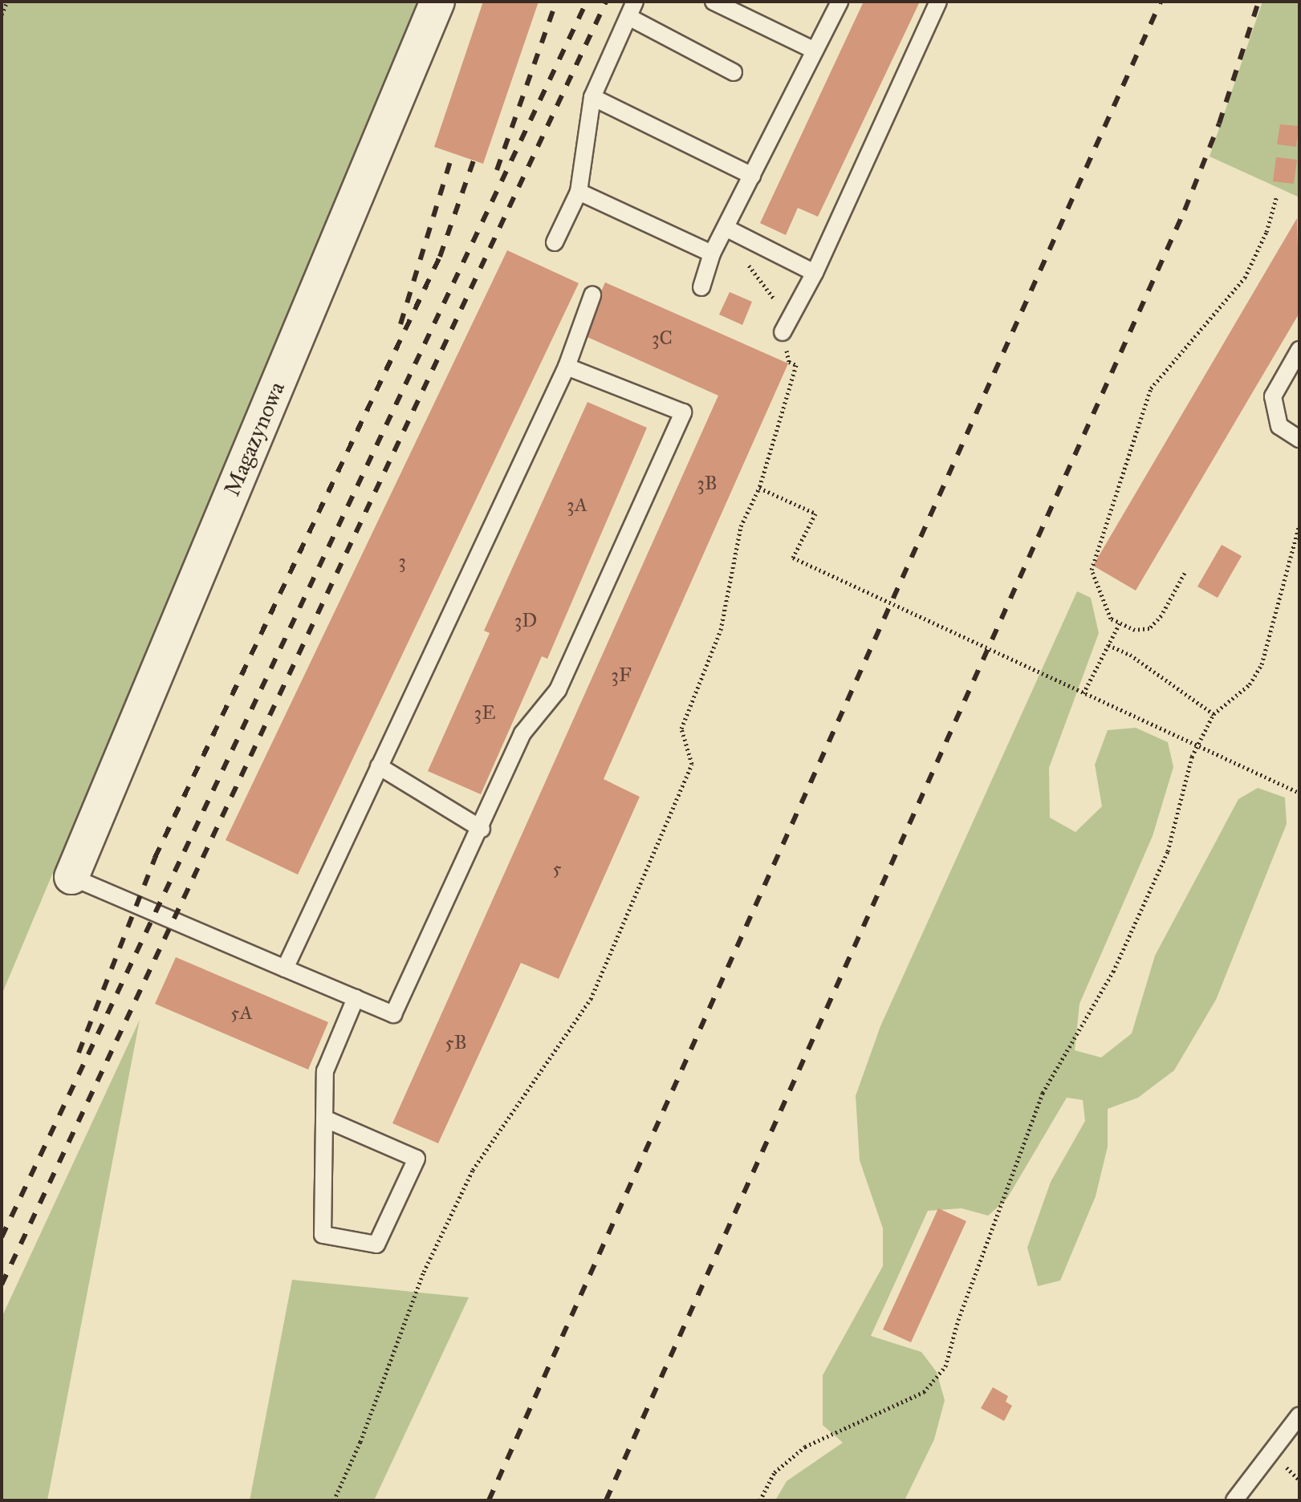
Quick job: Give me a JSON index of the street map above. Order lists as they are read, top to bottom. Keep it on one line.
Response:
{"streets":{"street":["Magazynowa"]},"house_numbers":["3C","3B","3A","3","3D","3F","3E","5","5A","5B"]}
